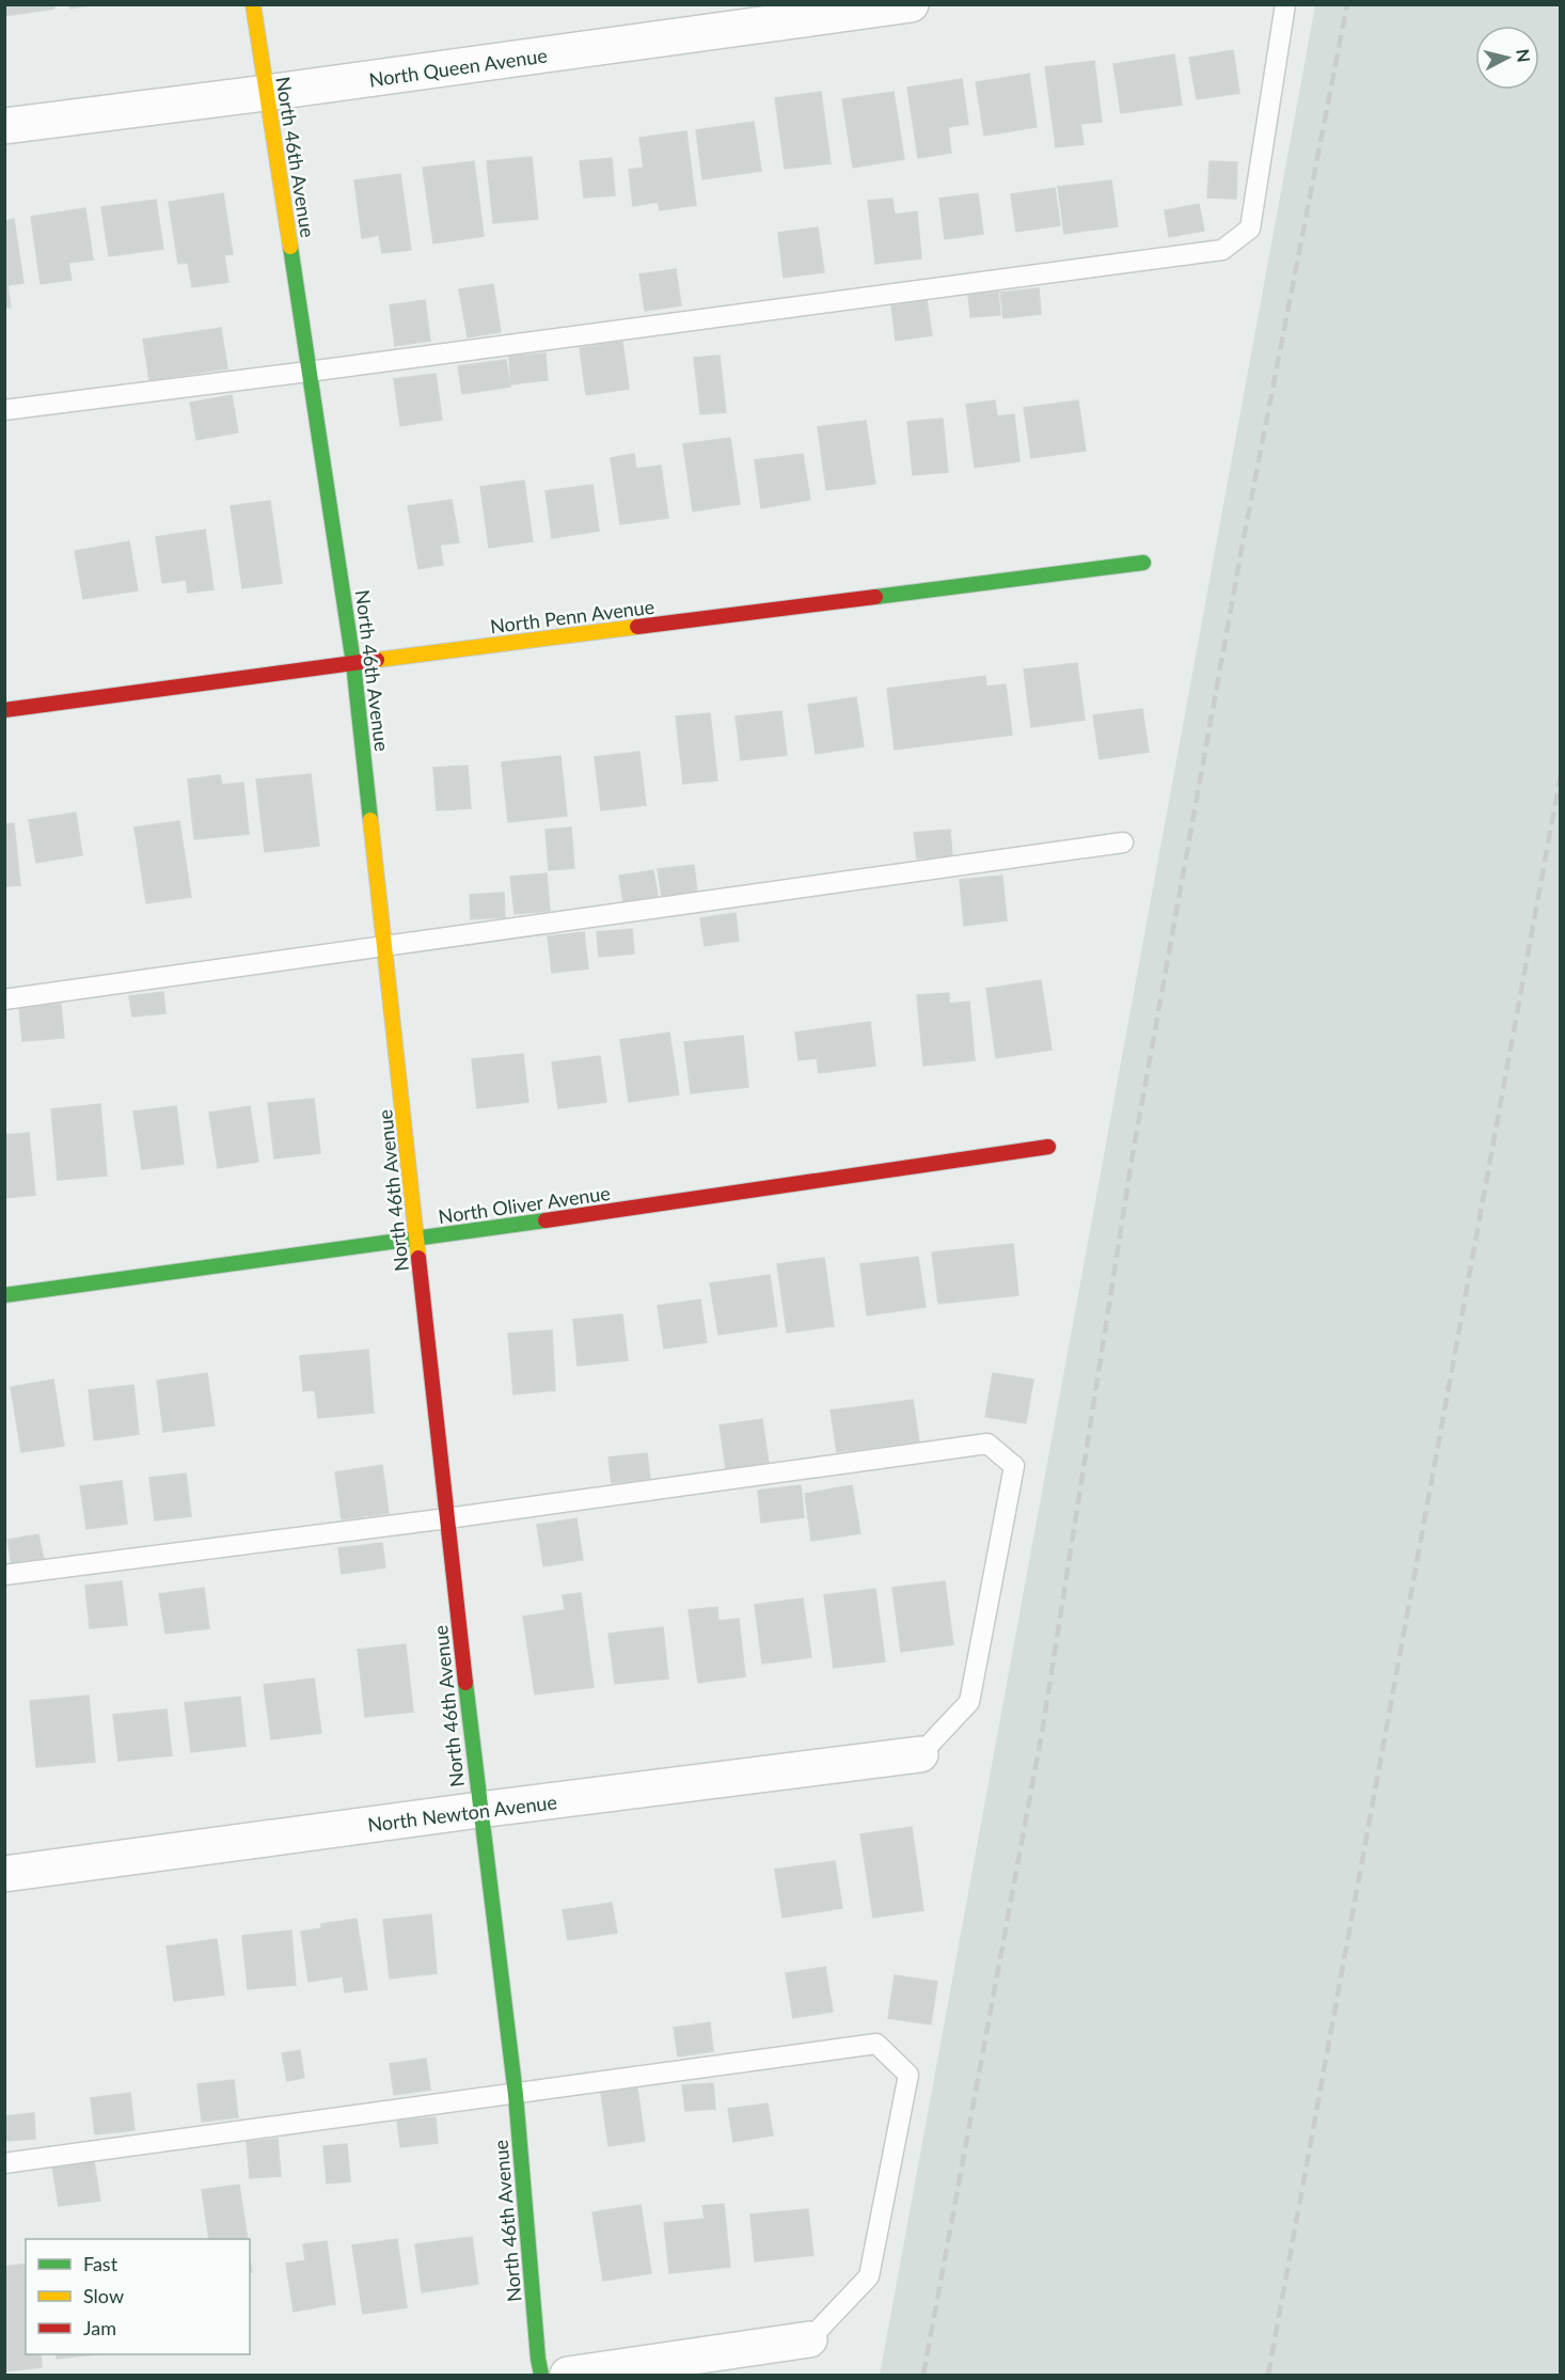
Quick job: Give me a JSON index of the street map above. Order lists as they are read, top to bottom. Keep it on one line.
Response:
{"streets":{"street":["North Queen Avenue","North 46th Avenue","North Penn Avenue","North Oliver Avenue","North Newton Avenue"]},"crossings":[["North Queen Avenue","North 46th Avenue"],["North 46th Avenue","North Penn Avenue"],["North 46th Avenue","North Oliver Avenue"],["North 46th Avenue","North Newton Avenue"]],"legend":["Fast","Slow","Jam"],"north":"right"}
